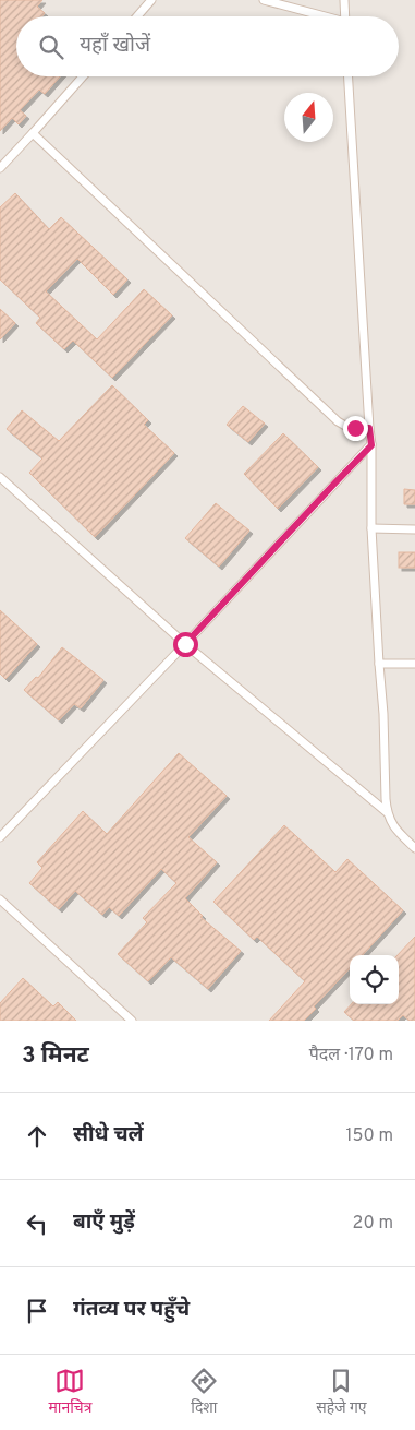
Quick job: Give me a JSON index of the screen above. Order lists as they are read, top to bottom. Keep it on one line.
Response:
{"north":"top","page":{"search":"यहाँ खोजें","heading":["3 मिनट","पैदल · 170 m"],"list":[["सीधे चलें","150 m"],["बाएँ मुड़ें","20 m"],"गंतव्य पर पहुँचे"],"nav":["मानचित्र","दिशा","सहेजे गए"]}}
